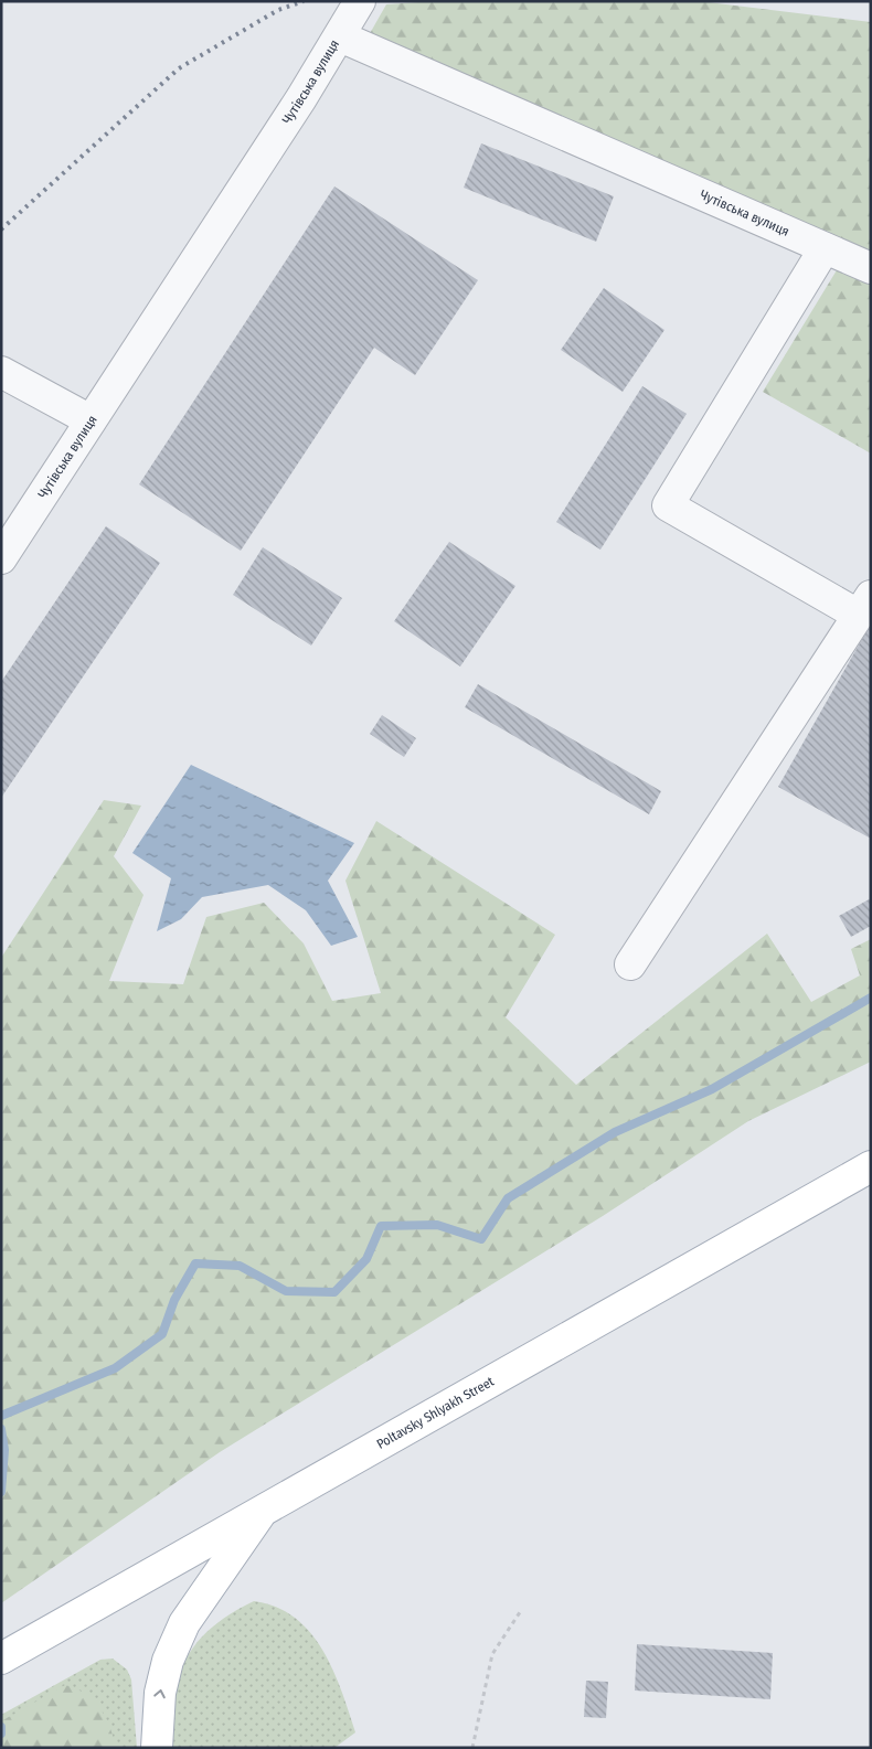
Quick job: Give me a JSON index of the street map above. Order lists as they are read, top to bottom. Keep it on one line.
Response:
{"streets":{"main road":["Poltavsky Shlyakh Street"],"street":["Чутівська вулиця"]}}
